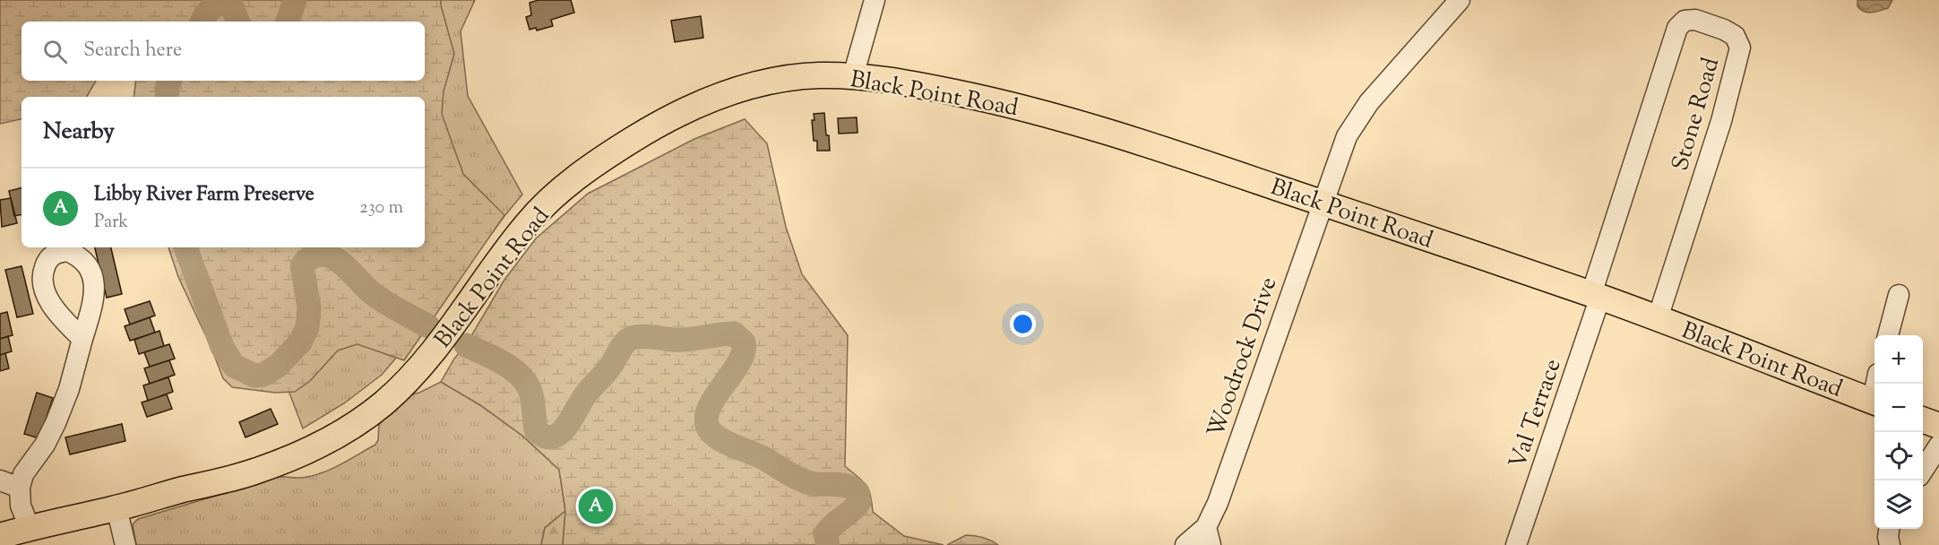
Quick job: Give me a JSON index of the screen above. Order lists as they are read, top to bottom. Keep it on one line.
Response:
{"streets":{"main road":["Black Point Road"],"street":["Stone Road","Woodrock Drive","Val Terrace"]},"crossings":[["Black Point Road","Stone Road"],["Black Point Road","Woodrock Drive"],["Black Point Road","Val Terrace"],["Stone Road","Val Terrace"]],"page":{"search":"Search here","heading":"Nearby","list":[{"mark":"A","name":"Libby River Farm Preserve","note":"Park","value":"230 m"}],"map_buttons":["+","−"],"pins":"A"}}
